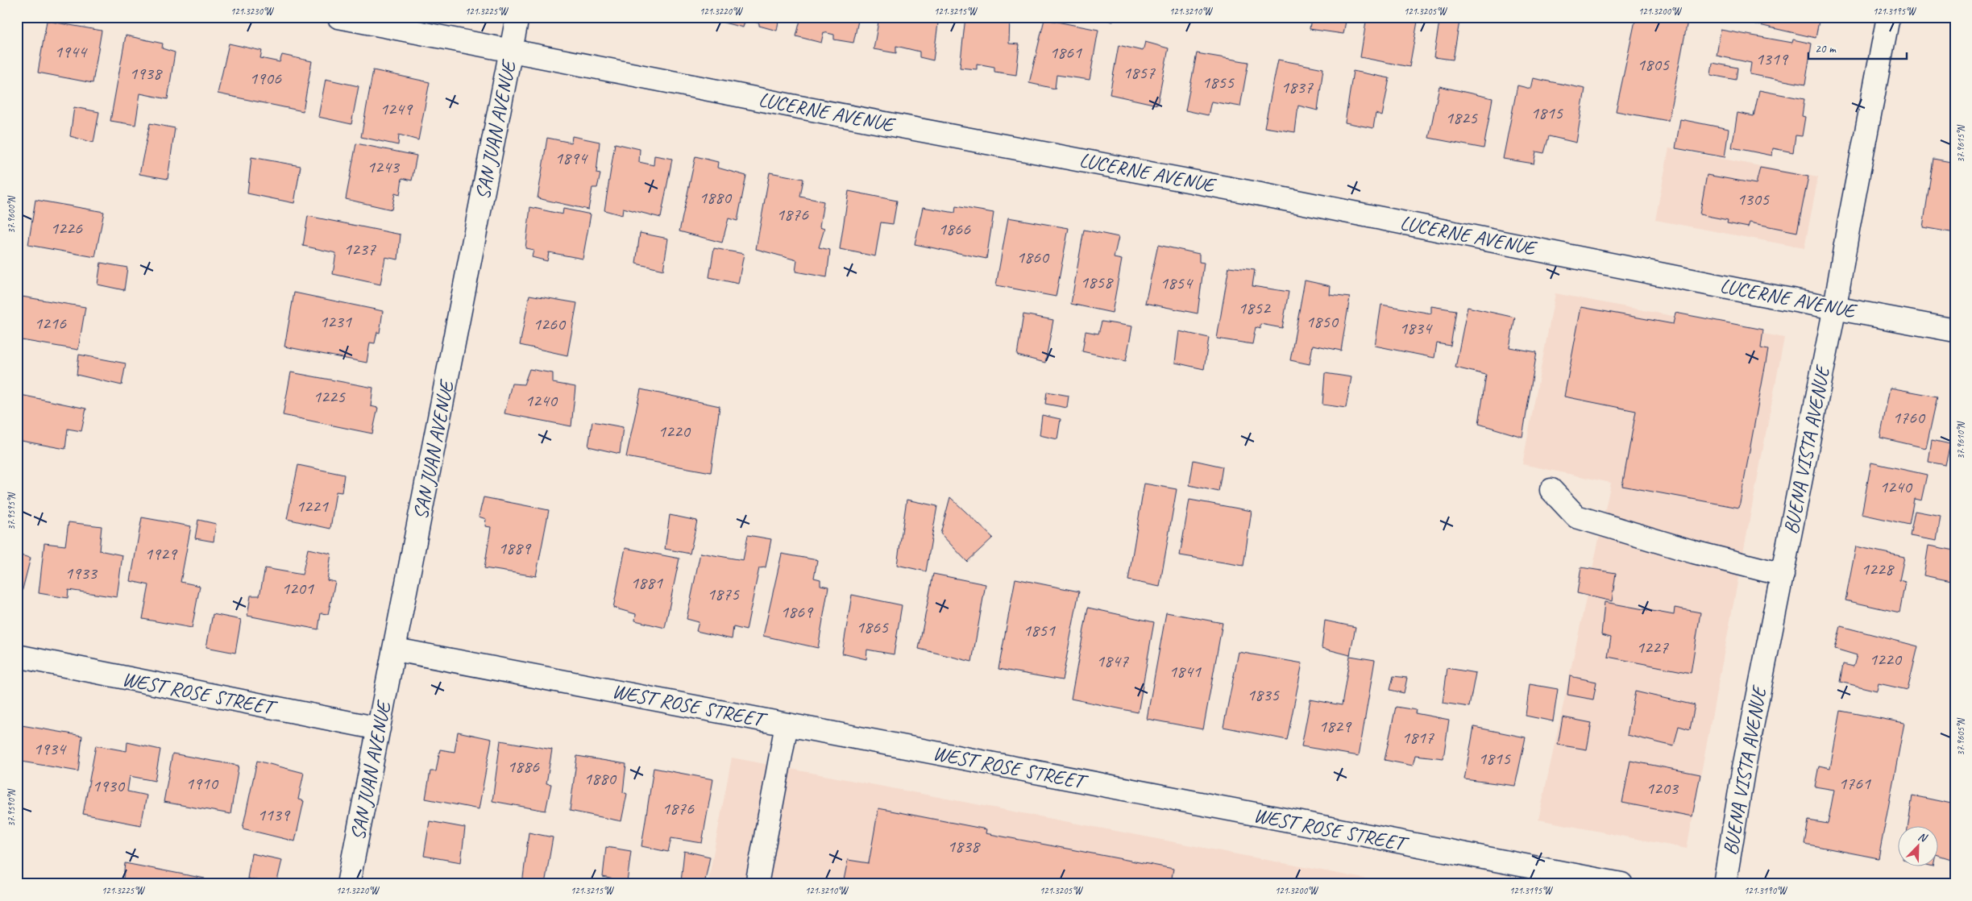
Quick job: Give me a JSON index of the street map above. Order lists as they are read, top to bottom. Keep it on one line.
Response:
{"streets":{"street":["LUCERNE AVENUE","SAN JUAN AVENUE","BUENA VISTA AVENUE","WEST ROSE STREET"]},"crossings":[["LUCERNE AVENUE","SAN JUAN AVENUE"],["LUCERNE AVENUE","BUENA VISTA AVENUE"],["SAN JUAN AVENUE","WEST ROSE STREET"]],"house_numbers":["1944","1861","1319","1805","1857","1938","1906","1855","1837","1249","1815","1825","1894","1243","1880","1305","1876","1226","1866","1237","1860","1858","1854","1852","1231","1850","1216","1260","1834","1225","1240","1760","1220","1240","1221","1889","1929","1228","1933","1881","1201","1875","1869","1865","1851","1227","1220","1847","1841","1835","1829","1817","1934","1815","1886","1880","1910","1761","1930","1203","1876","1139","1838"],"scale_bar":"20 m","north":"top right","coordinates":["121.3230°W","121.3225°W","121.3220°W","121.3215°W","121.3210°W","121.3205°W","121.3200°W","121.3195°W","37.9615°N","37.9600°N","37.9610°N","37.9595°N","37.9605°N","37.9590°N","121.3190°W"]}
